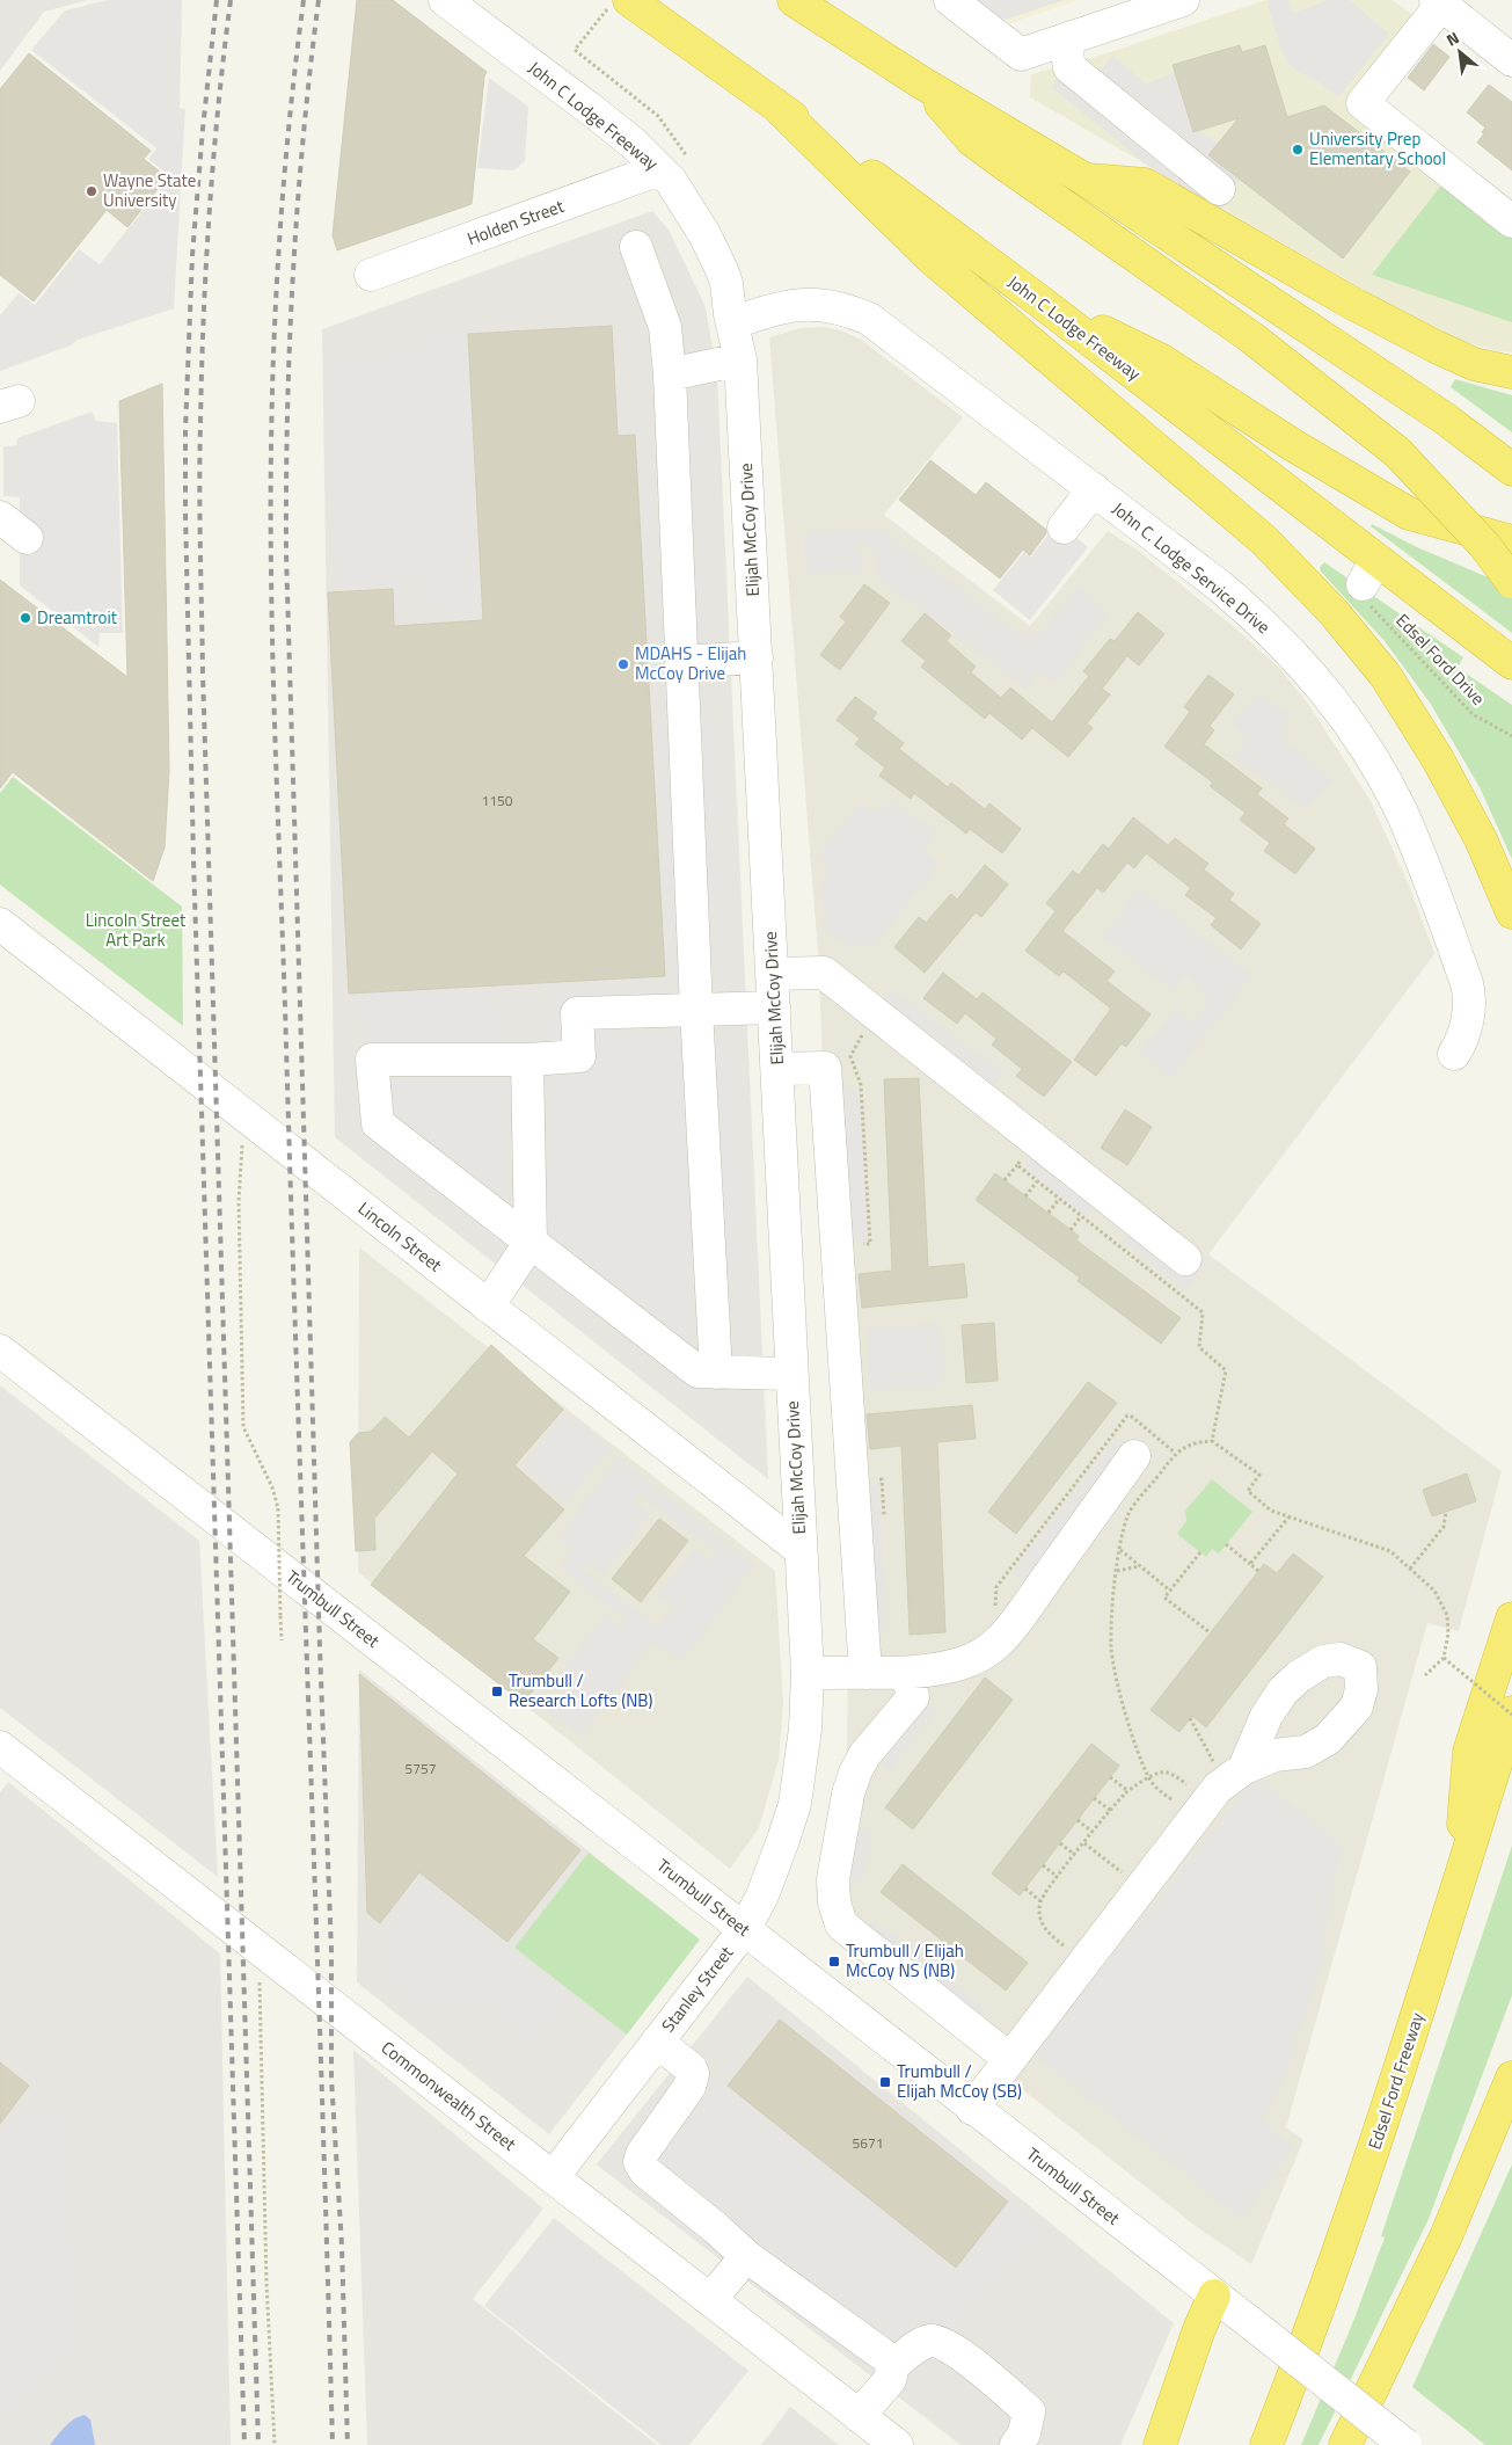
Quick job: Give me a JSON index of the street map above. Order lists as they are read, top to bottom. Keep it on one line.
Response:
{"streets":{"highway":["John C Lodge Freeway","Edsel Ford Freeway"],"street":["Holden Street","Elijah McCoy Drive","John C. Lodge Service Drive","Lincoln Street","Trumbull Street","Stanley Street","Commonwealth Street"],"path":["Edsel Ford Drive"]},"crossings":[["John C Lodge Freeway","Holden Street"],["John C Lodge Freeway","Elijah McCoy Drive"],["John C Lodge Freeway","John C. Lodge Service Drive"],["John C Lodge Freeway","Edsel Ford Drive"],["Elijah McCoy Drive","John C. Lodge Service Drive"],["Elijah McCoy Drive","Lincoln Street"],["Elijah McCoy Drive","Stanley Street"],["Trumbull Street","Stanley Street"],["Stanley Street","Commonwealth Street"]],"parks":["Lincoln Street Art Park"],"places":{"other":["University Prep Elementary School","Wayne State University","Dreamtroit","MDAHS - Elijah McCoy Drive"],"transit":["Trumbull / Research Lofts (NB)","Trumbull / Elijah McCoy NS (NB)","Trumbull / Elijah McCoy (SB)"]},"house_numbers":["1150","5757","5671"],"north":"top left"}
